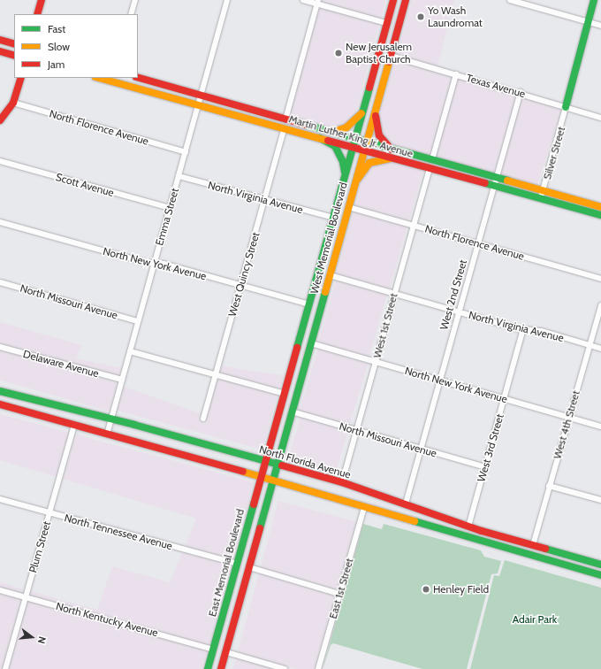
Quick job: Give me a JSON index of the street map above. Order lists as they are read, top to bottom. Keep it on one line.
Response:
{"streets":{"main road":["Martin Luther King Jr. Avenue","West Memorial Boulevard","North Florida Avenue","East Memorial Boulevard"],"street":["Texas Avenue","North Florence Avenue","Silver Street","Scott Avenue","North Virginia Avenue","Emma Street","North New York Avenue","West Quincy Street","West 2nd Street","North Missouri Avenue","West 1st Street","Delaware Avenue","West 4th Street","West 3rd Street","North Tennessee Avenue","Plum Street","East 1st Street","North Kentucky Avenue"]},"crossings":[["Texas Avenue","Silver Street"],["Texas Avenue","West Memorial Boulevard"],["Texas Avenue","West 2nd Street"],["North Florence Avenue","Emma Street"],["North Florence Avenue","West Memorial Boulevard"],["North Florence Avenue","West 2nd Street"],["North Florence Avenue","West 1st Street"],["Martin Luther King Jr. Avenue","Silver Street"],["Martin Luther King Jr. Avenue","Emma Street"],["Martin Luther King Jr. Avenue","West Memorial Boulevard"],["Martin Luther King Jr. Avenue","West Quincy Street"],["Martin Luther King Jr. Avenue","West 2nd Street"],["Martin Luther King Jr. Avenue","West 1st Street"],["Scott Avenue","Emma Street"],["North Virginia Avenue","Emma Street"],["North Virginia Avenue","West Memorial Boulevard"],["North Virginia Avenue","West Quincy Street"],["North Virginia Avenue","West 2nd Street"],["North Virginia Avenue","West 1st Street"],["North Virginia Avenue","West 4th Street"],["North Virginia Avenue","West 3rd Street"],["Emma Street","North New York Avenue"],["Emma Street","North Missouri Avenue"],["Emma Street","Delaware Avenue"],["Emma Street","North Florida Avenue"],["West Memorial Boulevard","North New York Avenue"],["West Memorial Boulevard","North Missouri Avenue"],["West Memorial Boulevard","North Florida Avenue"],["West Memorial Boulevard","East Memorial Boulevard"],["North New York Avenue","West Quincy Street"],["North New York Avenue","West 2nd Street"],["North New York Avenue","West 1st Street"],["North New York Avenue","West 4th Street"],["North New York Avenue","West 3rd Street"],["West 2nd Street","North Missouri Avenue"],["West 2nd Street","North Florida Avenue"],["North Missouri Avenue","West 1st Street"],["North Missouri Avenue","West 3rd Street"],["West 1st Street","North Florida Avenue"],["West 4th Street","North Florida Avenue"],["West 3rd Street","North Florida Avenue"],["North Florida Avenue","East Memorial Boulevard"],["North Tennessee Avenue","Plum Street"],["North Tennessee Avenue","East Memorial Boulevard"],["Plum Street","North Kentucky Avenue"],["East Memorial Boulevard","North Kentucky Avenue"]],"parks":["Adair Park"],"places":["Yo Wash Laundromat","New Jerusalem Baptist Church","Henley Field"],"legend":["Fast","Slow","Jam"],"north":"right"}
